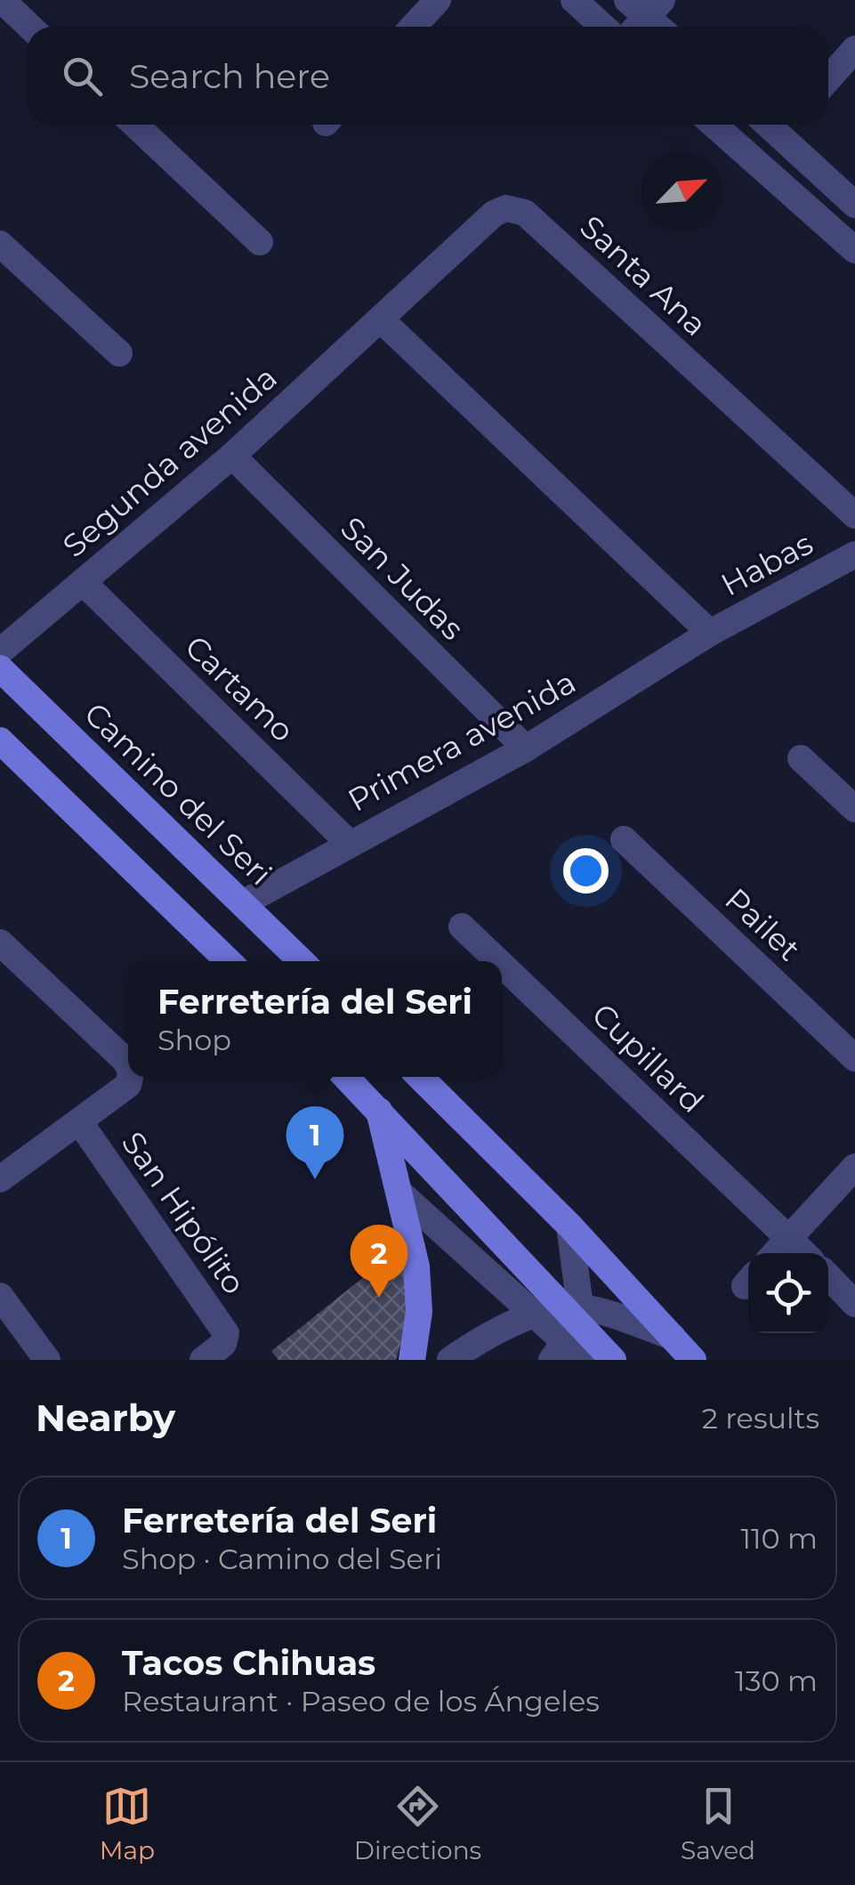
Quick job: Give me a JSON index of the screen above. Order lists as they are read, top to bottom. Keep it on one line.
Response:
{"streets":{"main road":["Camino del Seri"],"street":["Santa Ana","Segunda avenida","Habas","San Judas","Cartamo","Primera avenida","Pailet","Cupillard","San Hipólito"]},"crossings":[["Santa Ana","Segunda avenida"],["Segunda avenida","San Judas"],["Segunda avenida","Cartamo"],["Habas","Primera avenida"],["San Judas","Primera avenida"],["Cartamo","Primera avenida"],["Primera avenida","Camino del Seri"]],"north":"top right","page":{"search":"Search here","popup":["Ferretería del Seri","Shop"],"pins":["1","2"],"heading":["Nearby","2 results"],"list":[{"mark":"1","name":"Ferretería del Seri","note":"Shop · Camino del Seri","value":"110 m"},{"mark":"2","name":"Tacos Chihuas","note":"Restaurant · Paseo de los Ángeles","value":"130 m"}],"nav":["Map","Directions","Saved"]}}
